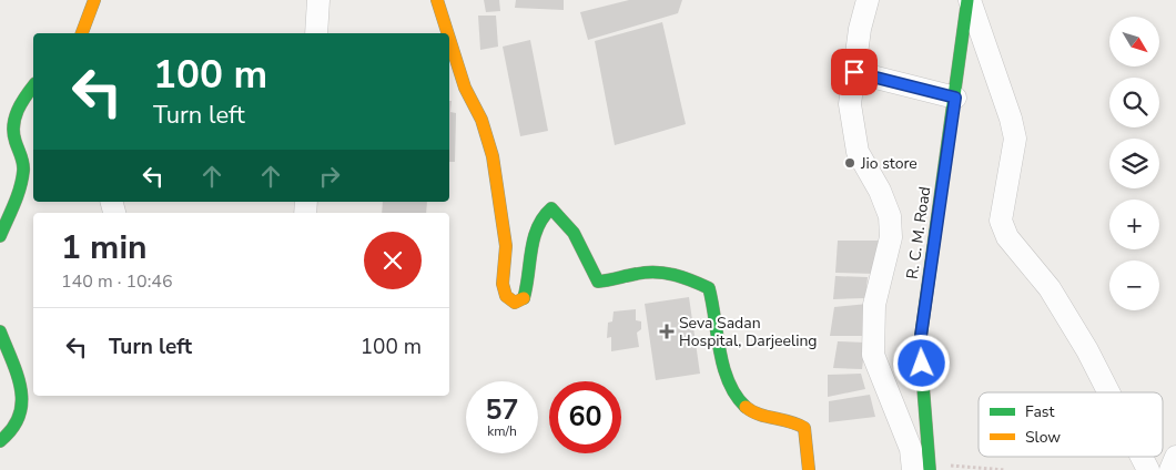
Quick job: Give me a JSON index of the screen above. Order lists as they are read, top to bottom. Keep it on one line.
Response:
{"streets":{"street":["R. C. M. Road"]},"places":{"other":["Jio store"],"health":["Seva Sadan Hospital, Darjeeling"]},"legend":["Fast","Slow"],"north":"bottom right","page":{"map_buttons":["+","−"],"turn":["100 m","Turn left"],"heading":["1 min","140 m · 10:46"],"list":[{"name":"Turn left","value":"100 m"}],"speed":"57 km/h","limit":"60"}}
